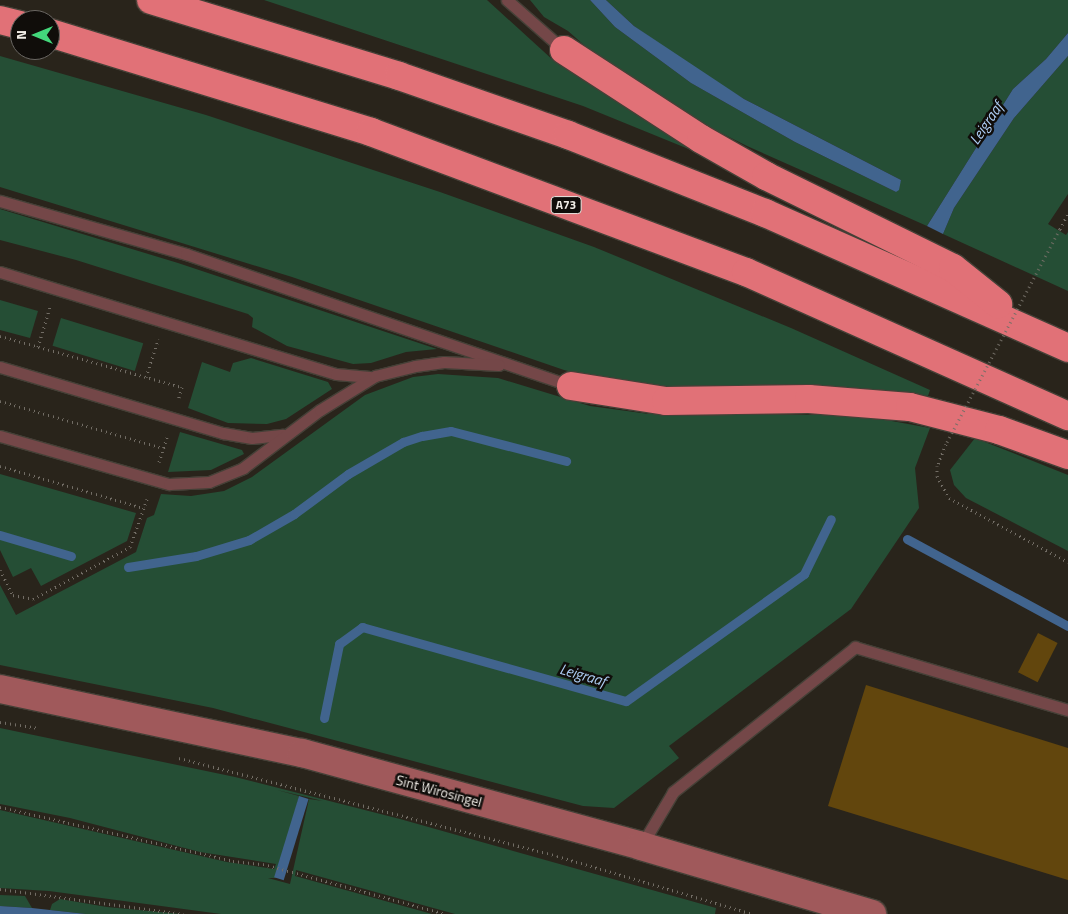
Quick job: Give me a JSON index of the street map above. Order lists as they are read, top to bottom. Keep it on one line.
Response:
{"streets":{"highway":["A73"],"main road":["Sint Wirosingel"]},"water":["Leigraaf"],"north":"left"}
